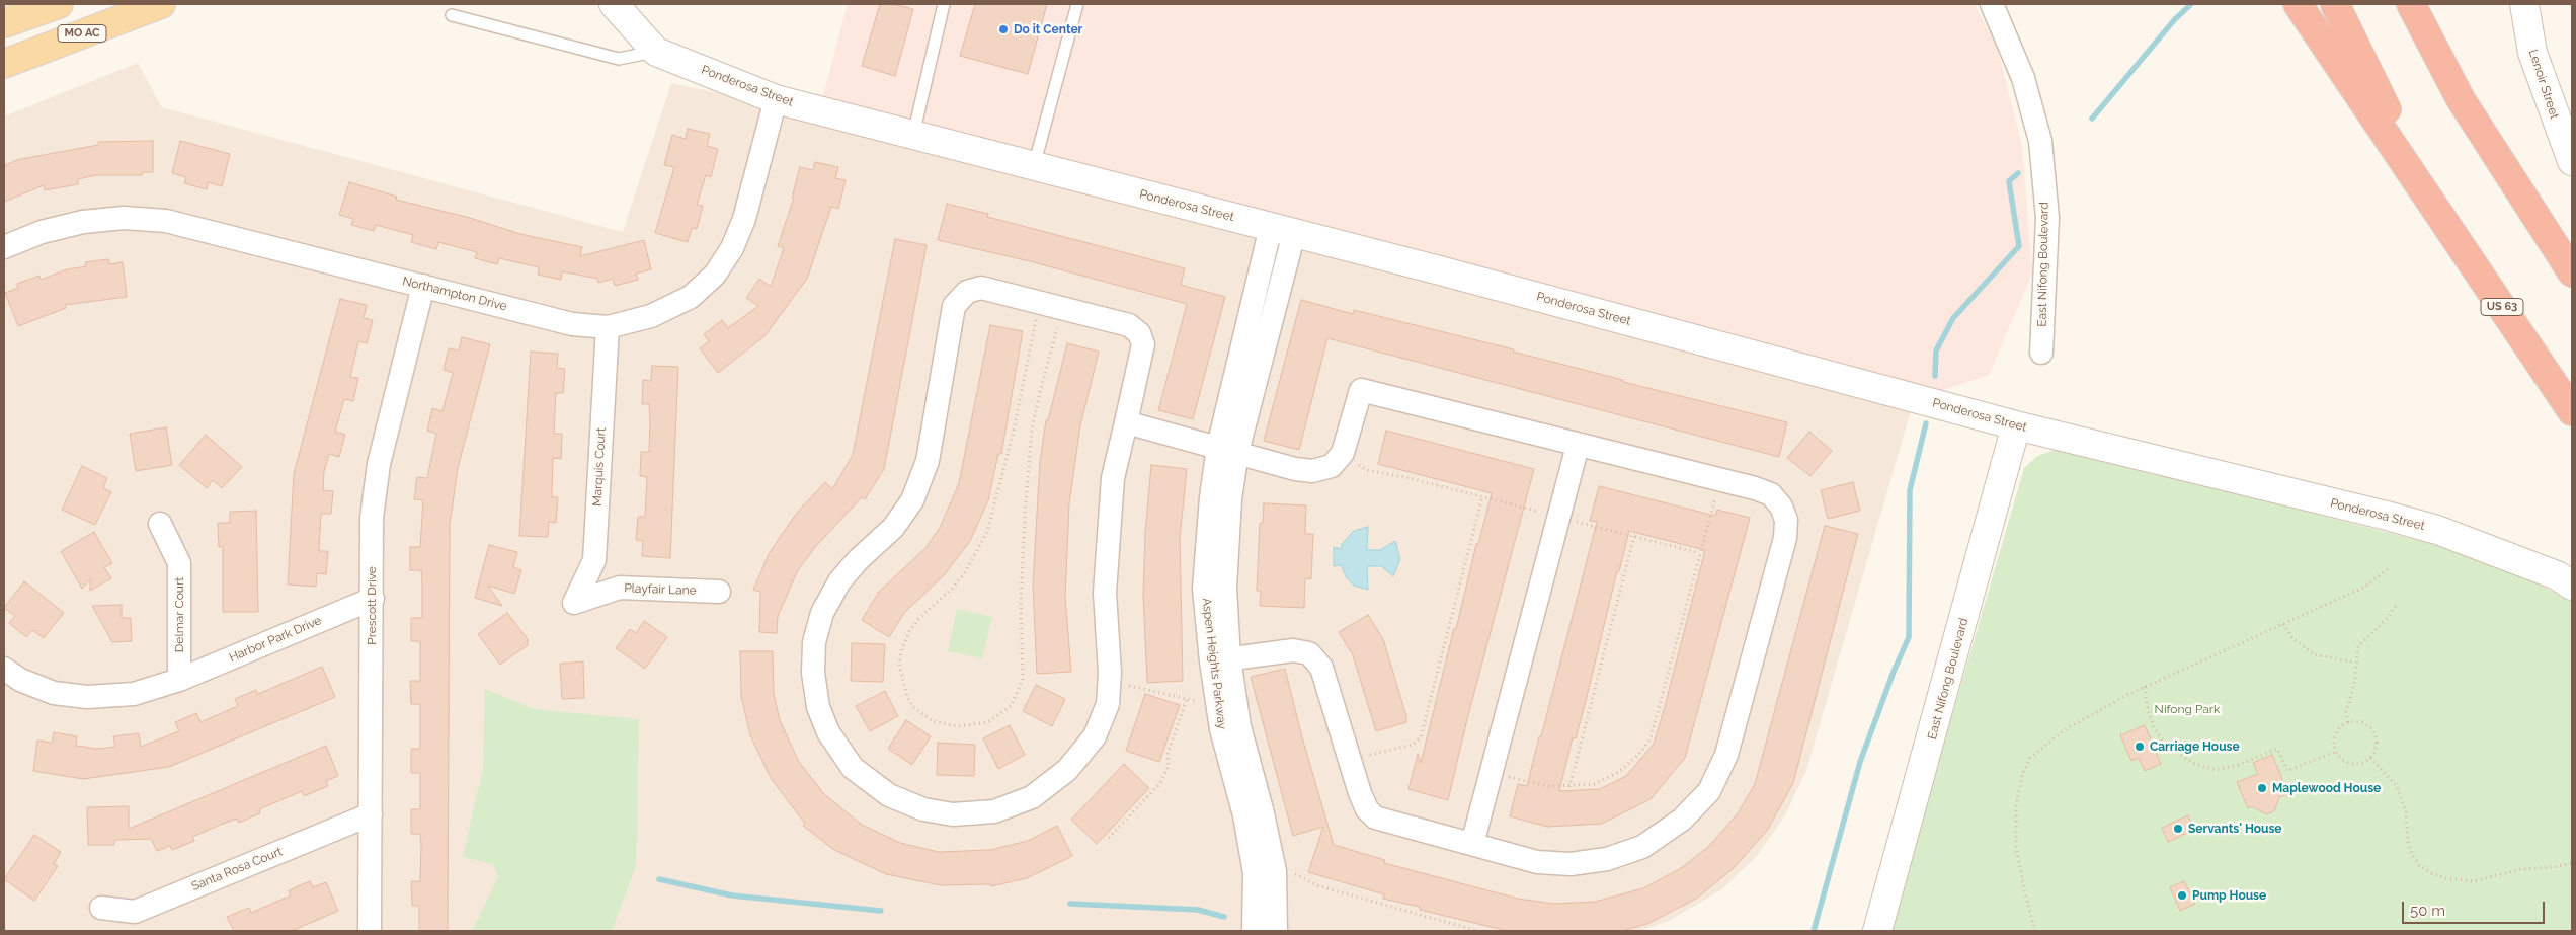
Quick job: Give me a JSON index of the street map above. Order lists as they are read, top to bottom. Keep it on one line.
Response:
{"streets":{"highway":["US 63"],"main road":["MO AC"],"street":["Lenoir Street","Ponderosa Street","East Nifong Boulevard","Northampton Drive","Marquis Court","Playfair Lane","Prescott Drive","Delmar Court","Harbor Park Drive","Aspen Heights Parkway","Santa Rosa Court"]},"crossings":[["Ponderosa Street","East Nifong Boulevard"],["Ponderosa Street","Northampton Drive"],["Ponderosa Street","Aspen Heights Parkway"],["Northampton Drive","Marquis Court"],["Northampton Drive","Prescott Drive"],["Marquis Court","Playfair Lane"],["Prescott Drive","Harbor Park Drive"],["Prescott Drive","Santa Rosa Court"],["Delmar Court","Harbor Park Drive"]],"parks":["Nifong Park"],"places":["Do it Center","Carriage House","Maplewood House","Servants' House","Pump House"],"scale_bar":"50 m"}
